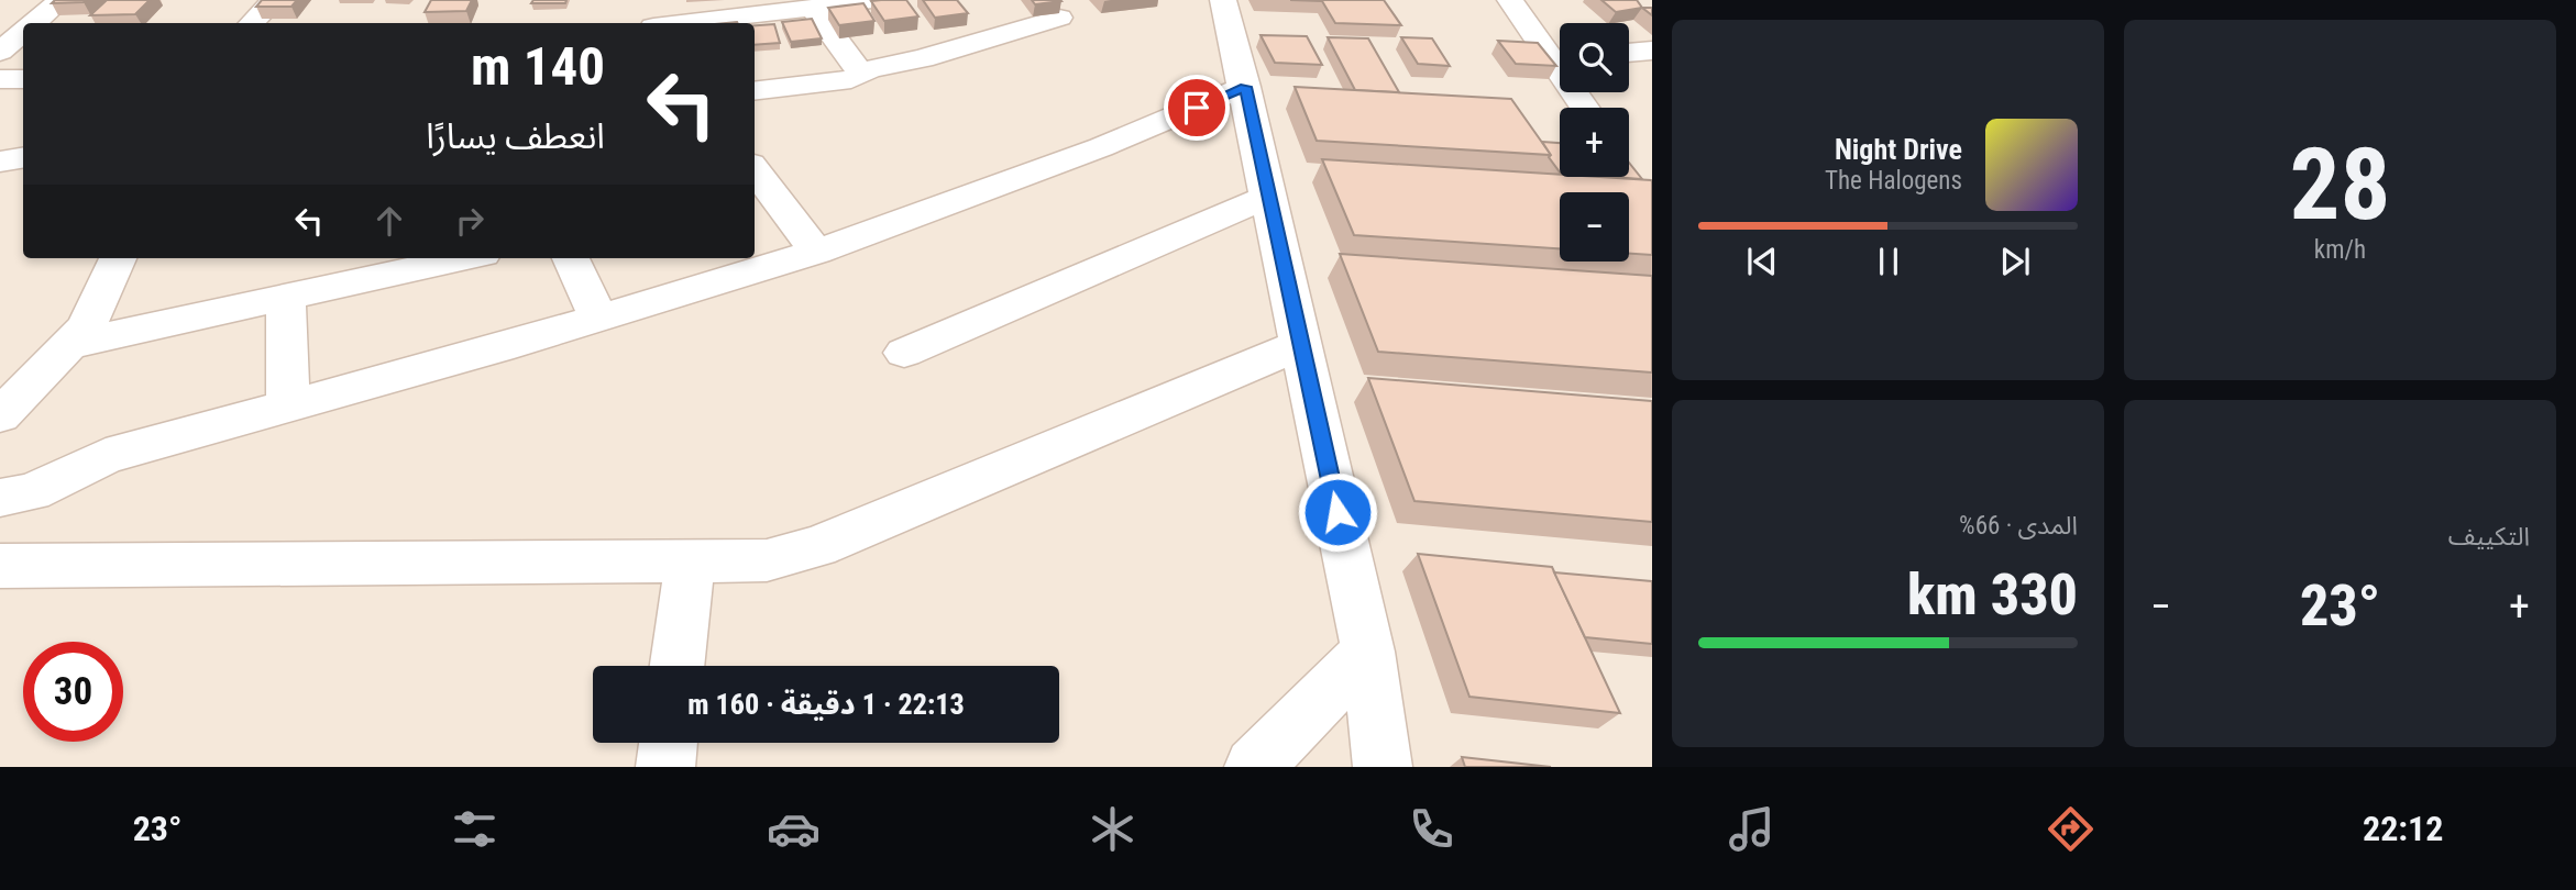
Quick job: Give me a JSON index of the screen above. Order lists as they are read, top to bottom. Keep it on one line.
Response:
{"page":{"tile":[["28","km/h"],"التكييف",["المدى · 66%","330 km"]],"map_buttons":["+","−"],"turn":["140 m","انعطف يسارًا"],"song":["Night Drive","The Halogens"],"heat":["−","23°","+"],"limit":"30","trip":"22:13 · 1 دقيقة · 160 m","tabs":["22:12","23°"]}}
